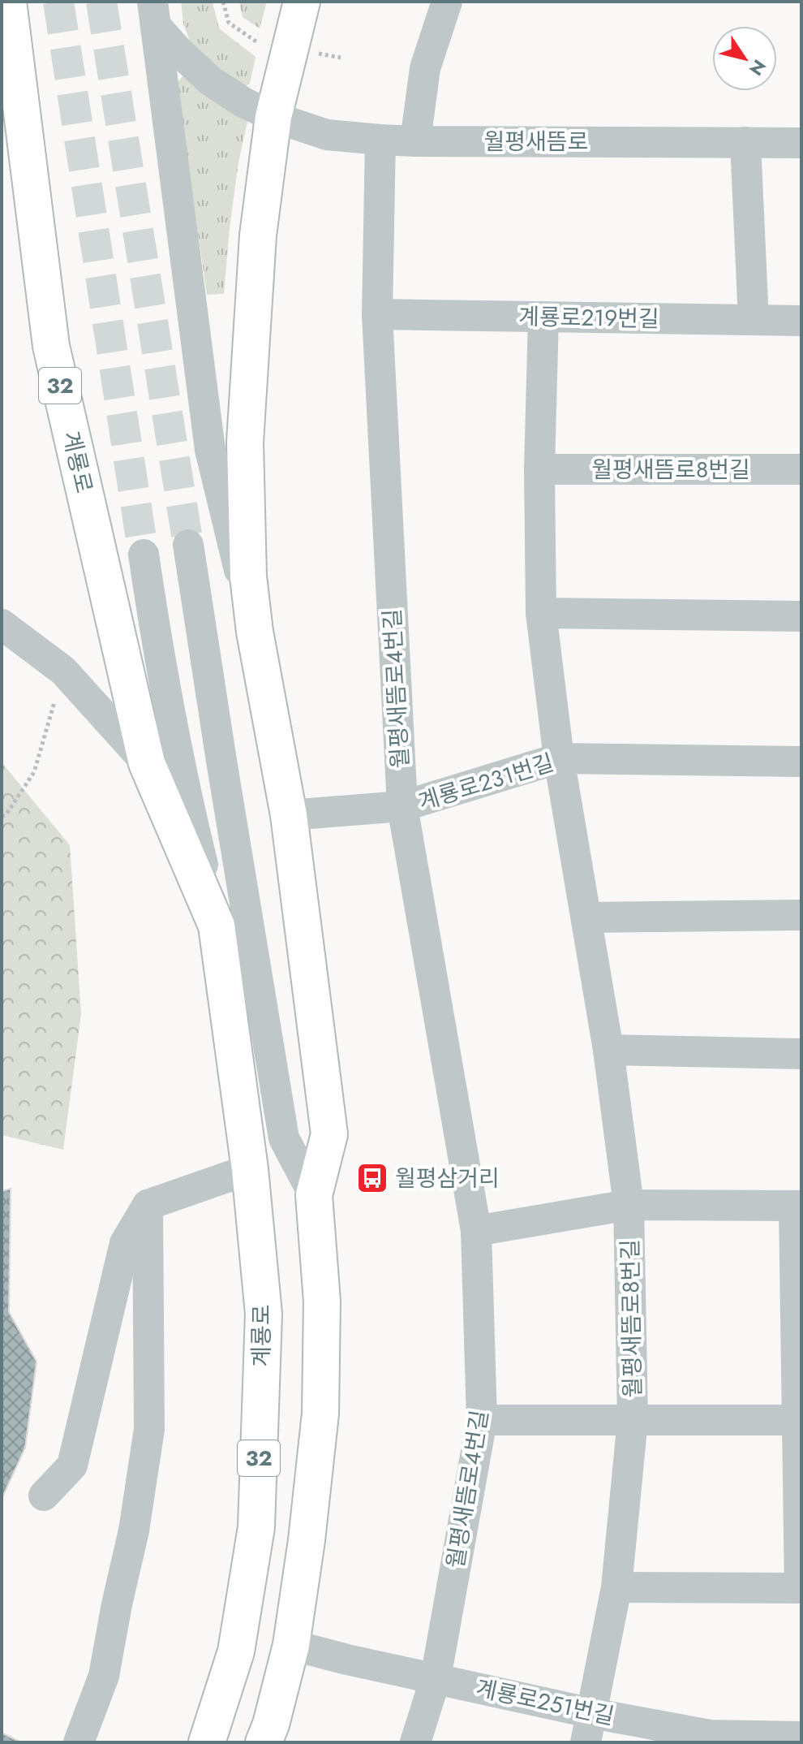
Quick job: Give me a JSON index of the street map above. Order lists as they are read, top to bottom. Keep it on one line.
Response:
{"streets":{"main road":["32","계룡로"],"street":["월평새뜸로","계룡로219번길","월평새뜸로8번길","월평새뜸로4번길","계룡로231번길","계룡로251번길"]},"crossings":[["월평새뜸로","월평새뜸로4번길"],["계룡로219번길","월평새뜸로8번길"],["계룡로219번길","월평새뜸로4번길"],["32","계룡로"],["32","계룡로251번길"],["월평새뜸로8번길","계룡로231번길"],["월평새뜸로8번길","계룡로251번길"],["월평새뜸로4번길","계룡로231번길"],["월평새뜸로4번길","계룡로251번길"]],"places":{"bus stop":["월평삼거리"]},"north":"bottom right"}
